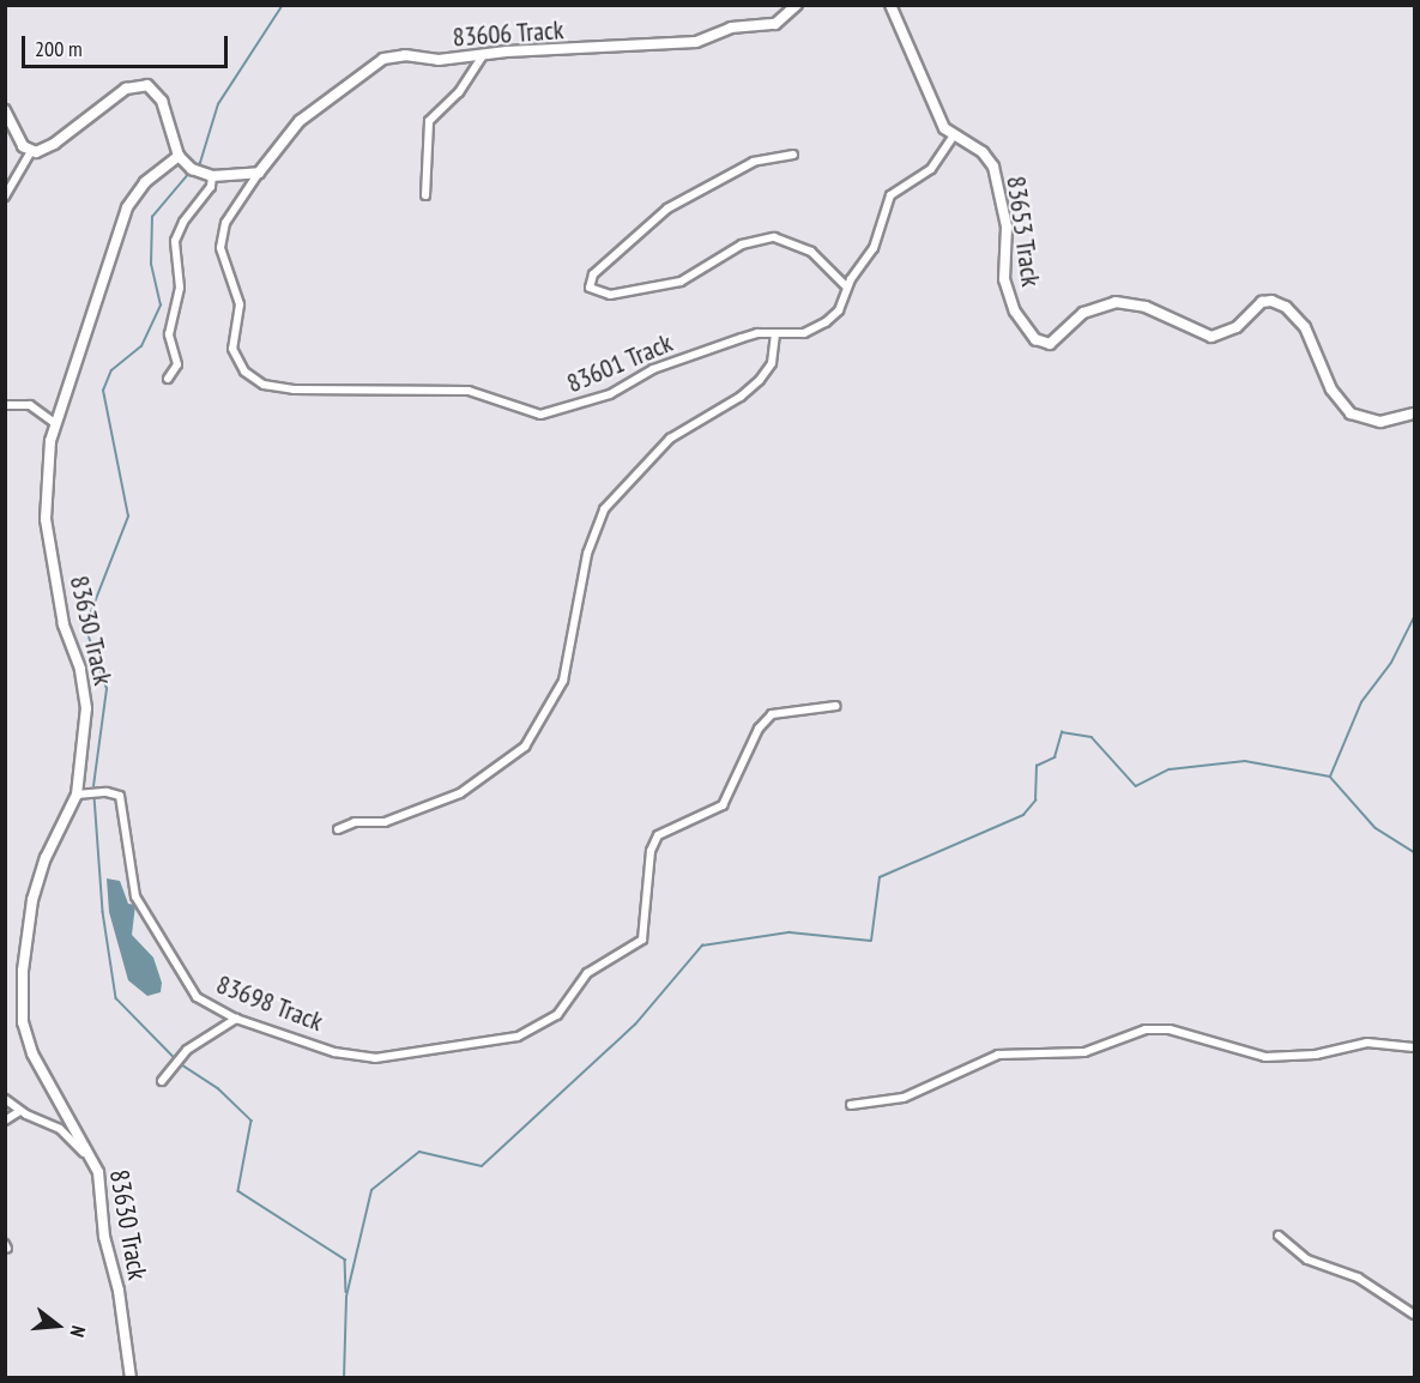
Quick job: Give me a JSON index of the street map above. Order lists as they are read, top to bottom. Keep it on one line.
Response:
{"streets":{"street":["83606 Track","83653 Track","83601 Track","83630 Track","83698 Track"]},"crossings":[["83606 Track","83601 Track"],["83653 Track","83601 Track"],["83630 Track","83698 Track"]],"scale_bar":"200 m","north":"right"}
